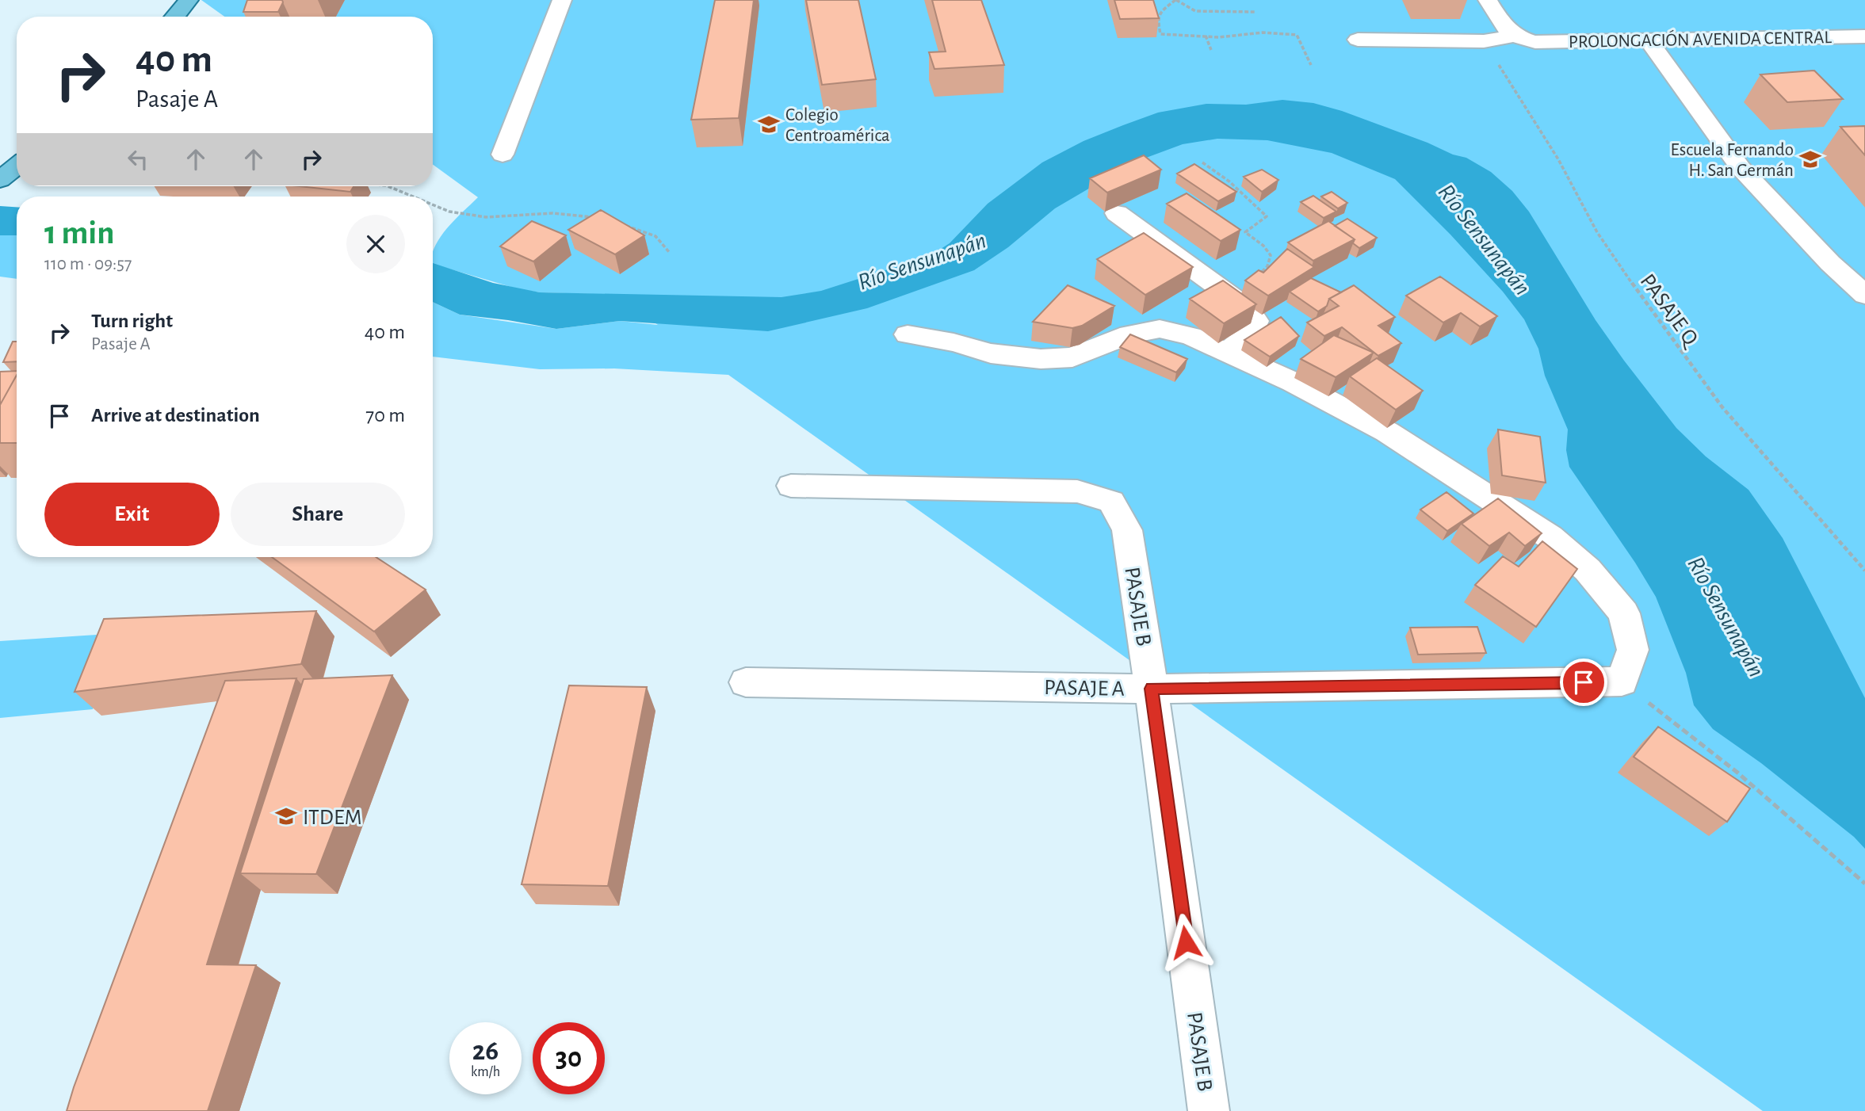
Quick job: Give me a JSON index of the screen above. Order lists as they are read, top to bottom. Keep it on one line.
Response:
{"streets":{"street":["PROLONGACIÓN AVENIDA CENTRAL","PASAJE B","PASAJE A"],"path":["PASAJE Q"]},"crossings":[["PASAJE B","PASAJE A"]],"water":["Río Sensunapán"],"places":{"school or university":["Colegio Centroamérica","Escuela Fernando H. San Germán","ITDEM"]},"page":{"turn":["40 m","Pasaje A"],"heading":["1 min","110 m · 09:57"],"list":[{"name":"Turn right","note":"Pasaje A","value":"40 m"},{"name":"Arrive at destination","value":"70 m"}],"buttons":["Exit","Share"],"speed":"26 km/h","limit":"30"}}
